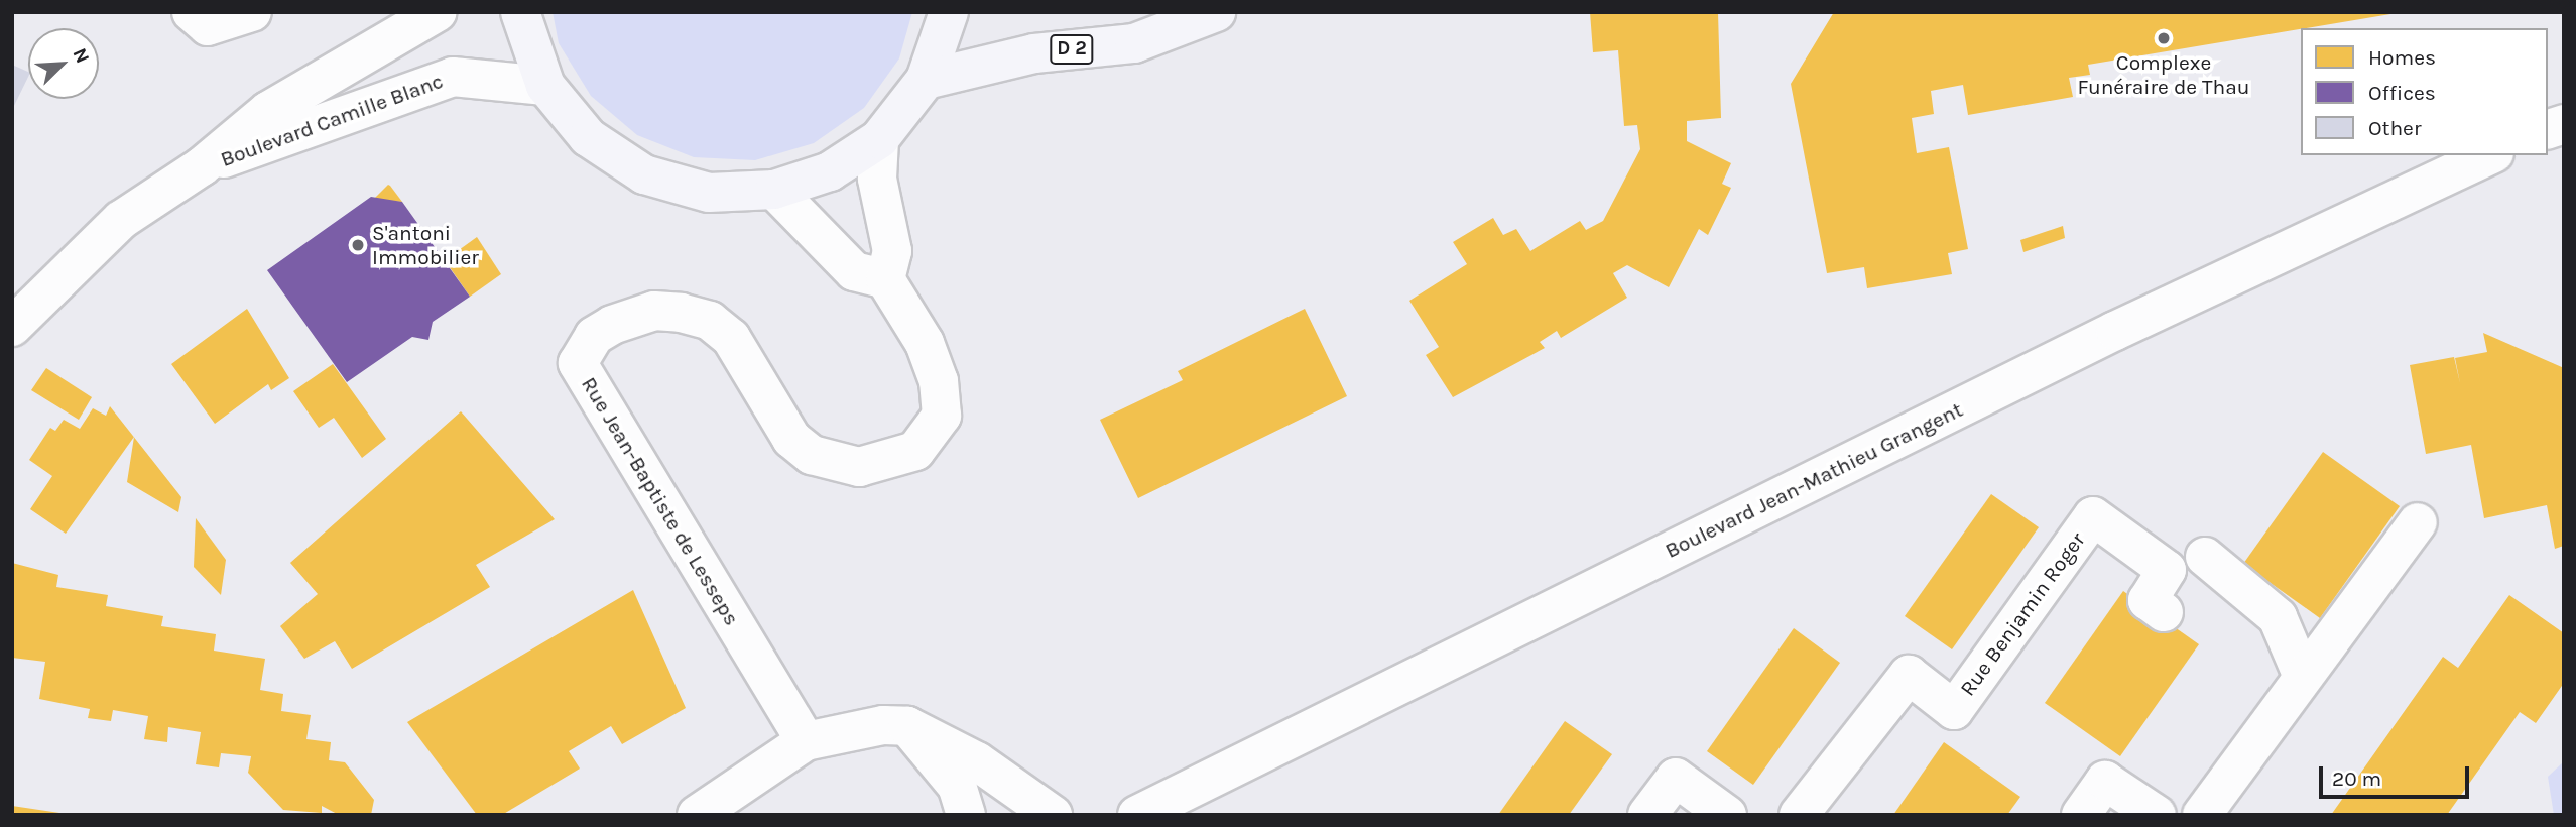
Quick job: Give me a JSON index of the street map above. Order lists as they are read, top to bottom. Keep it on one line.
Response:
{"streets":{"main road":["D 2"],"street":["Boulevard Camille Blanc","Boulevard Jean-Mathieu Grangent","Rue Jean-Baptiste de Lesseps","Rue Benjamin Roger"]},"places":["Complexe Funéraire de Thau","S'antoni Immobilier"],"legend":["Homes","Offices","Other"],"scale_bar":"20 m","north":"top right"}
